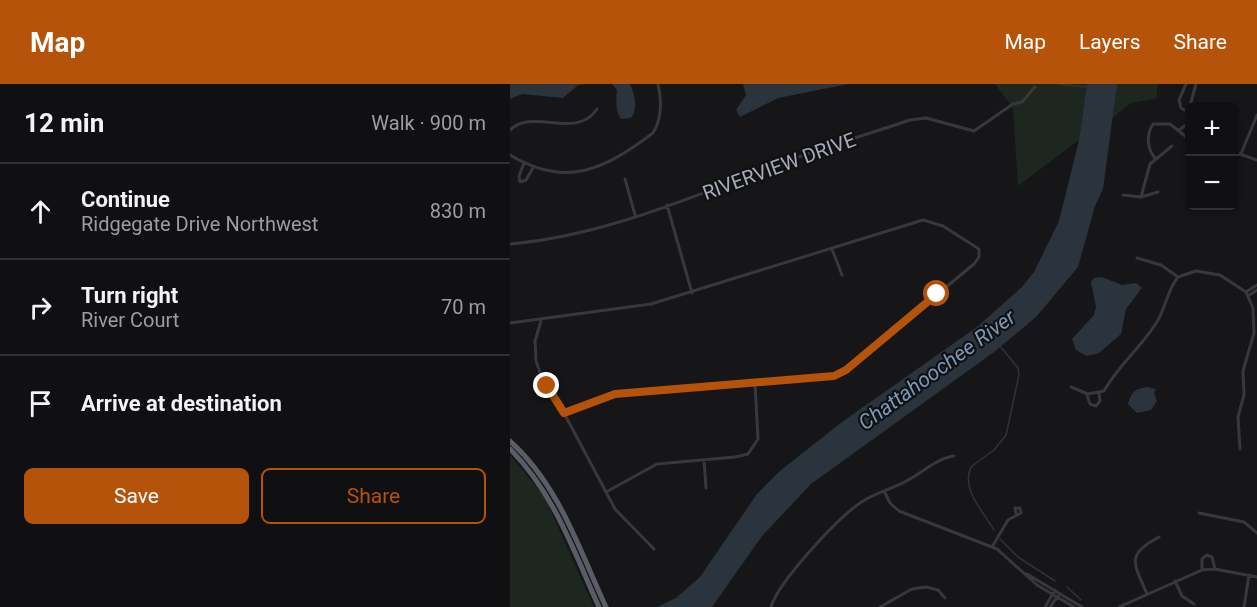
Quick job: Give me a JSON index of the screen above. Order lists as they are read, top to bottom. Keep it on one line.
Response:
{"streets":{"street":["RIVERVIEW DRIVE"]},"water":["Chattahoochee River"],"page":{"header":"Map","nav":["Map","Layers","Share"],"heading":["12 min","Walk · 900 m"],"map_buttons":["+","−"],"list":[["Continue","Ridgegate Drive Northwest","830 m"],["Turn right","River Court","70 m"],"Arrive at destination"],"buttons":["Save","Share"]}}
